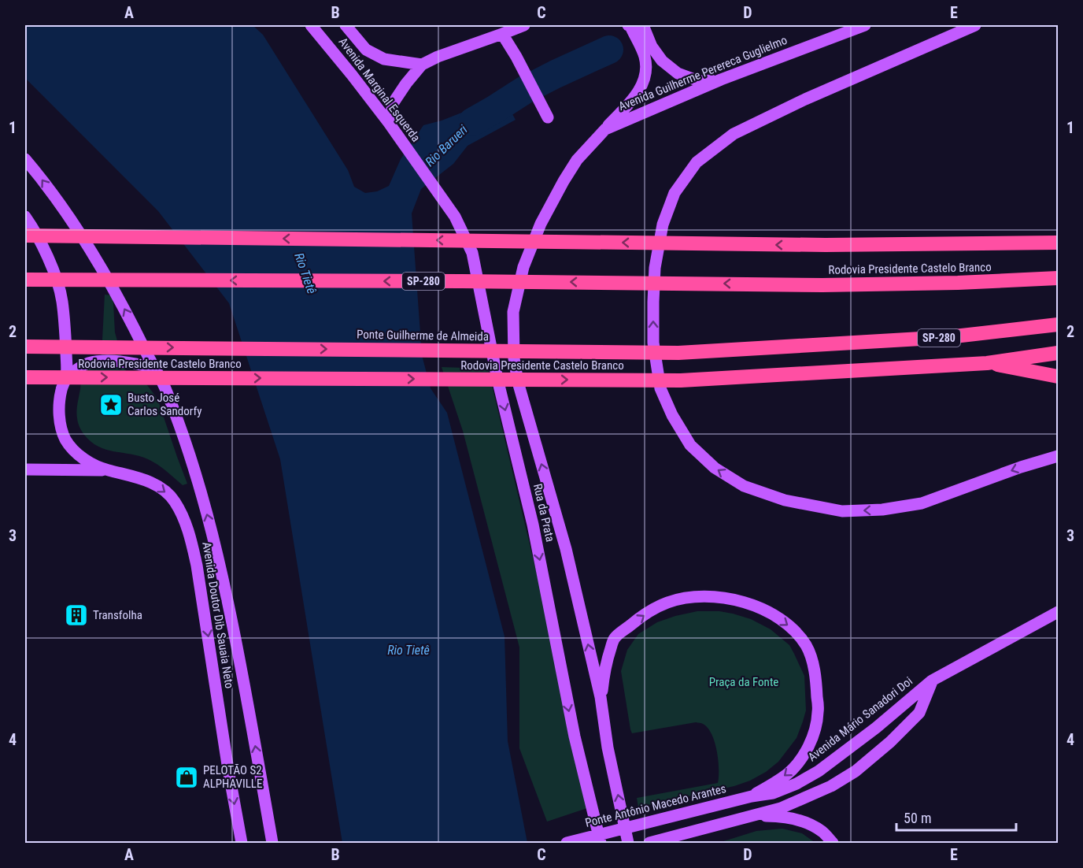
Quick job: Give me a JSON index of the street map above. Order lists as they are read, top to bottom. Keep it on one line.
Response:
{"streets":{"highway":["Rodovia Presidente Castelo Branco","SP-280","Ponte Guilherme de Almeida"],"main road":["Avenida Guilherme Perereca Guglielmo","Avenida Marginal Esquerda","Rua da Prata","Avenida Doutor Dib Sauaia Neto","Avenida Mário Sanadori Doi","Ponte Antônio Macedo Arantes"]},"crossings":[["Avenida Guilherme Perereca Guglielmo","Rua da Prata"],["Avenida Marginal Esquerda","Rua da Prata"],["Avenida Mário Sanadori Doi","Ponte Antônio Macedo Arantes"]],"one_way":["Ponte Guilherme de Almeida"],"water":["Rio Barueri","Rio Tietê"],"parks":["Praça da Fonte"],"places":{"place":["Busto José Carlos Sandorfy"],"building":["Transfolha"],"shop":["PELOTÃO S2 ALPHAVILLE"]},"scale_bar":"50 m","grid":{"columns":["A","B","C","D","E"],"rows":["1","2","3","4"]}}
